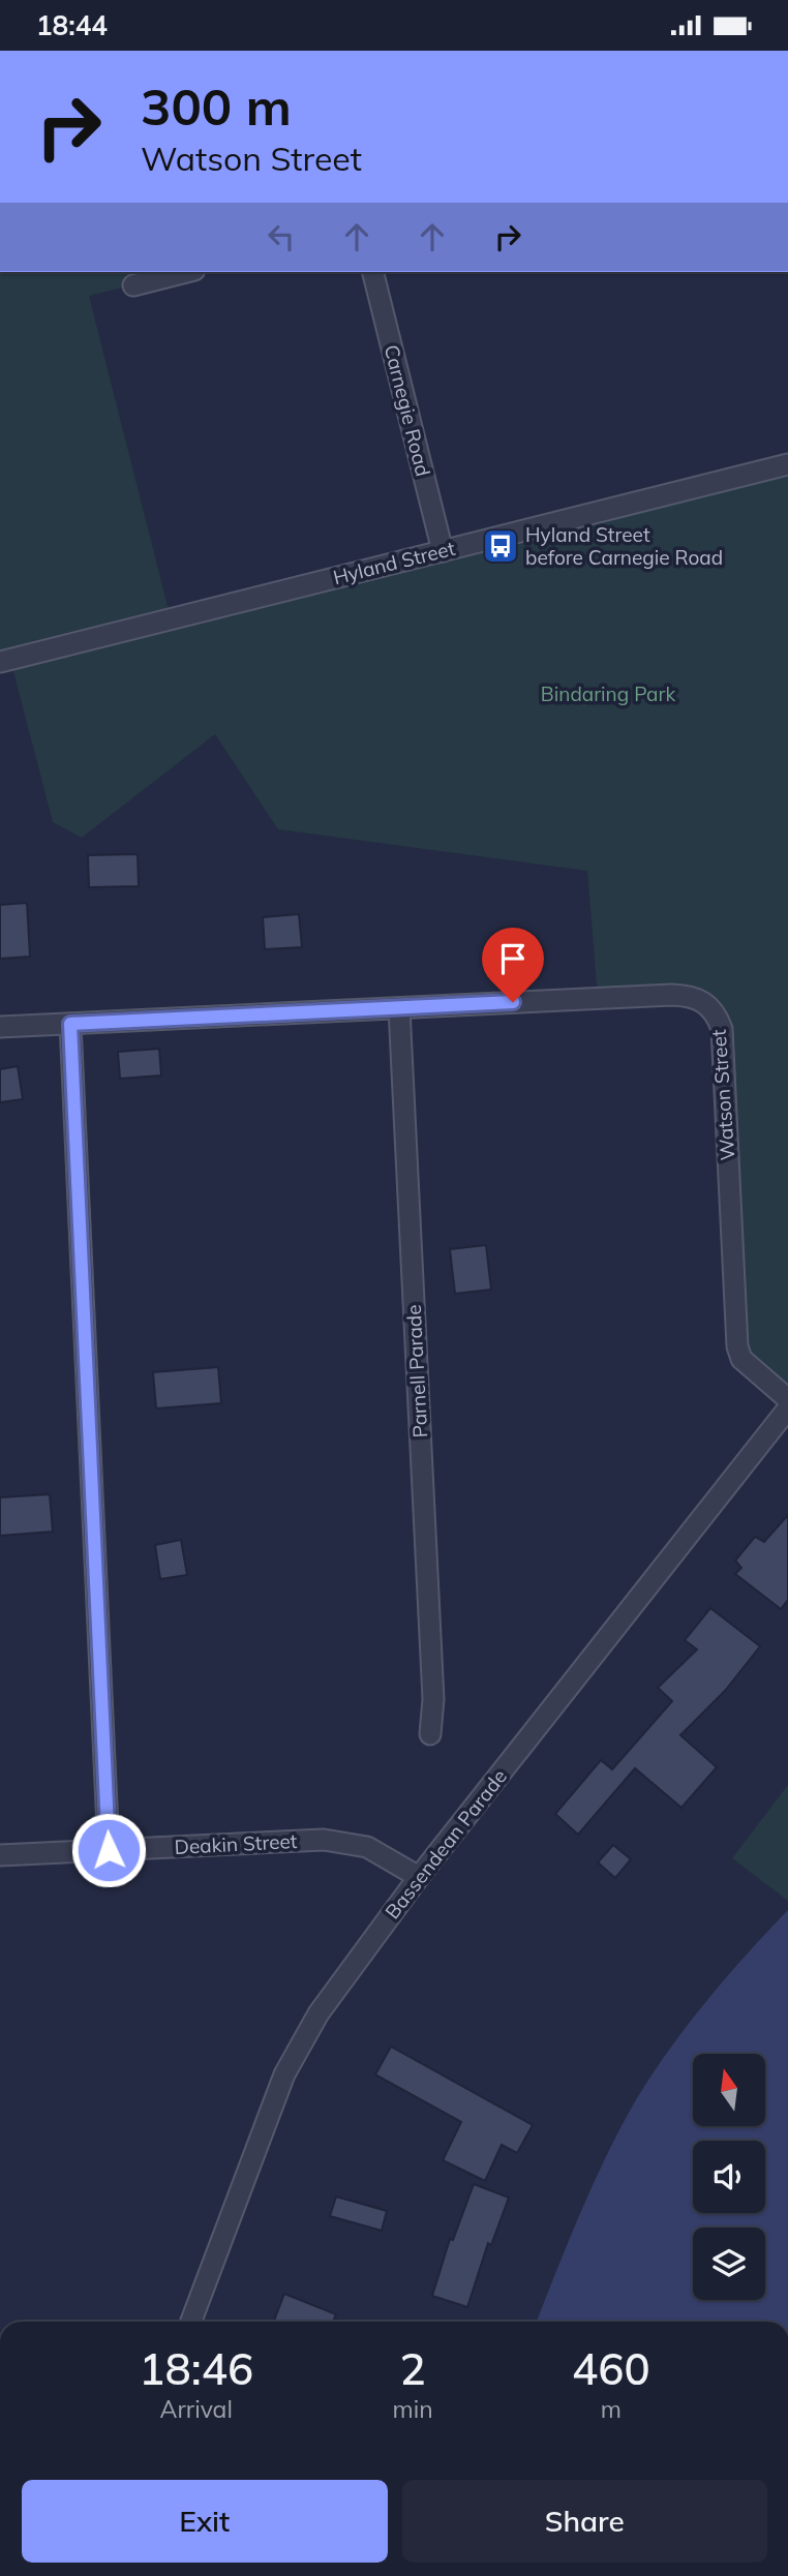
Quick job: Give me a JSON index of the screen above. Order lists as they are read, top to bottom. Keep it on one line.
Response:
{"streets":{"street":["Carnegie Road","Hyland Street","Watson Street","Parnell Parade","Deakin Street","Bassendean Parade"]},"crossings":[["Carnegie Road","Hyland Street"],["Watson Street","Parnell Parade"],["Deakin Street","Bassendean Parade"]],"parks":["Bindaring Park"],"places":{"bus stop":["Hyland Street before Carnegie Road"]},"north":"top","page":{"status":"18:44","turn":["300 m","Watson Street"],"eta":["18:46","Arrival","2","min","460","m"],"buttons":["Exit","Share"]}}
